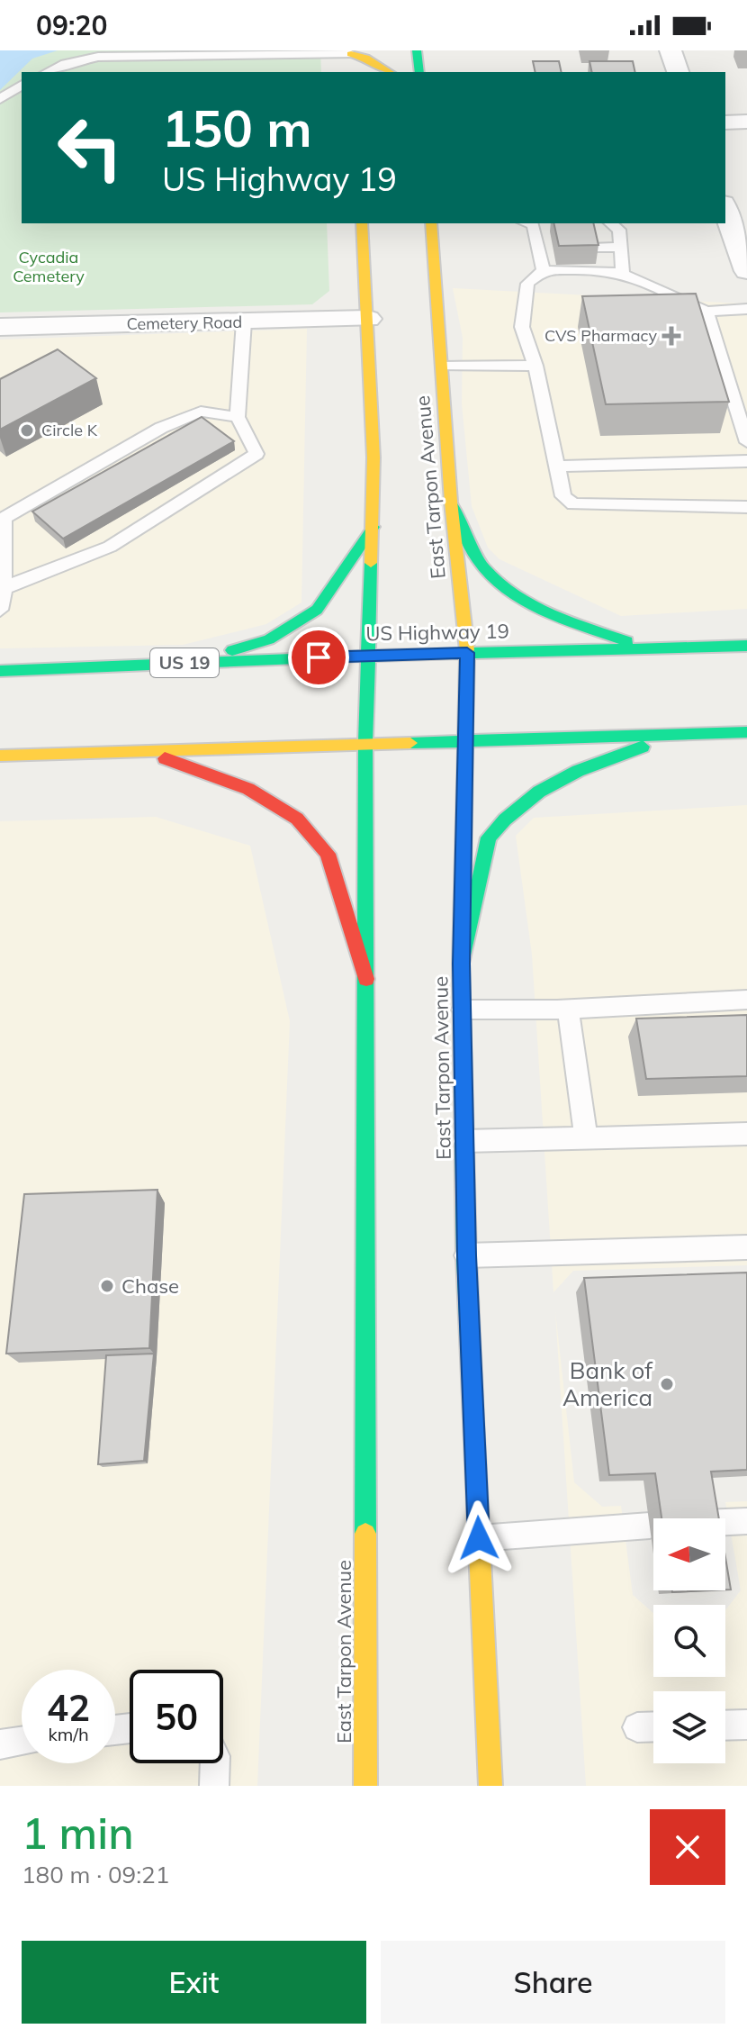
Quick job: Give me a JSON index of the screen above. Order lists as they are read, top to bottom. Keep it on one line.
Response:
{"streets":{"main road":["East Tarpon Avenue","US Highway 19","US 19"],"street":["Cemetery Road"]},"crossings":[["Cemetery Road","East Tarpon Avenue"],["East Tarpon Avenue","US Highway 19"]],"parks":["Cycadia Cemetery"],"places":{"health":["CVS Pharmacy"],"other":["Circle K","Chase","Bank of America"]},"north":"left","page":{"status":"09:20","turn":["150 m","US Highway 19"],"speed":"42 km/h","limit":"50","heading":["1 min","180 m · 09:21"],"buttons":["Exit","Share"]}}
